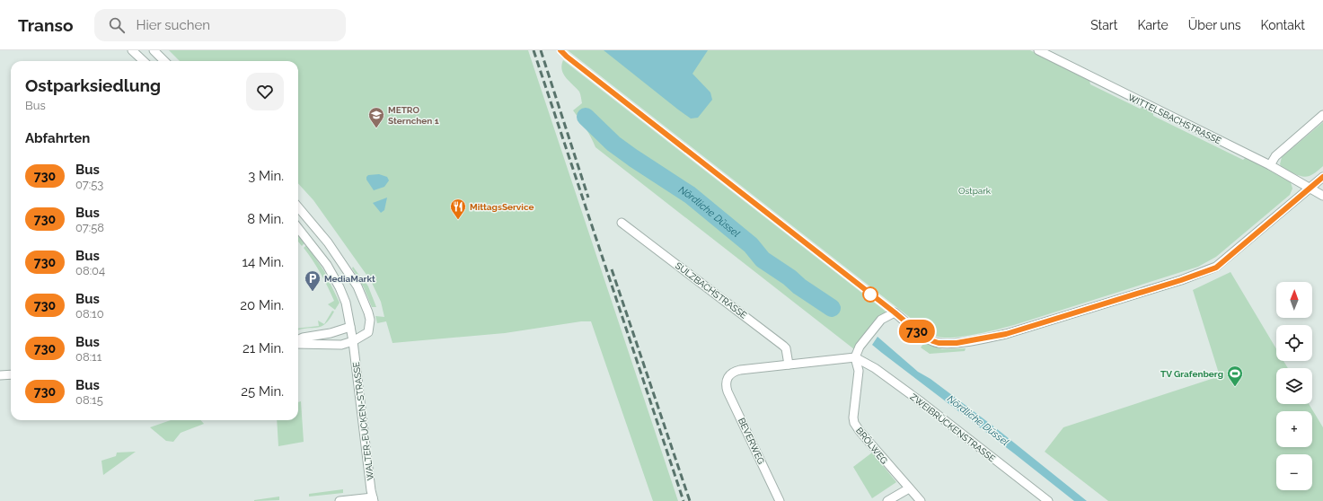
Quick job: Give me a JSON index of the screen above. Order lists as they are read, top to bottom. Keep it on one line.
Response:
{"streets":{"street":["WITTELSBACHSTRASSE","SULZBACHSTRASSE","WALTER-EUCKEN-STRASSE","ZWEIBRÜCKENSTRASSE","BEVERWEG","BRÖLWEG"]},"crossings":[["SULZBACHSTRASSE","BEVERWEG"],["ZWEIBRÜCKENSTRASSE","BRÖLWEG"]],"water":["Nördliche Düssel"],"parks":["Ostpark"],"places":{"school or university":["METRO Sternchen 1"],"restaurant":["MittagsService"],"parking":["MediaMarkt"],"sports":["TV Grafenberg"]},"lines":["bus line 730"],"north":"top","page":{"header":"Transo","search":"Hier suchen","nav":["Start","Karte","Über uns","Kontakt"],"on_map":"730","heading":[["Ostparksiedlung","Bus"],"Abfahrten"],"list":[{"mark":"730","name":"Bus","note":"07:53","value":"3 Min."},{"mark":"730","name":"Bus","note":"07:58","value":"8 Min."},{"mark":"730","name":"Bus","note":"08:04","value":"14 Min."},{"mark":"730","name":"Bus","note":"08:10","value":"20 Min."},{"mark":"730","name":"Bus","note":"08:11","value":"21 Min."},{"mark":"730","name":"Bus","note":"08:15","value":"25 Min."}],"map_buttons":["+","−"]}}
